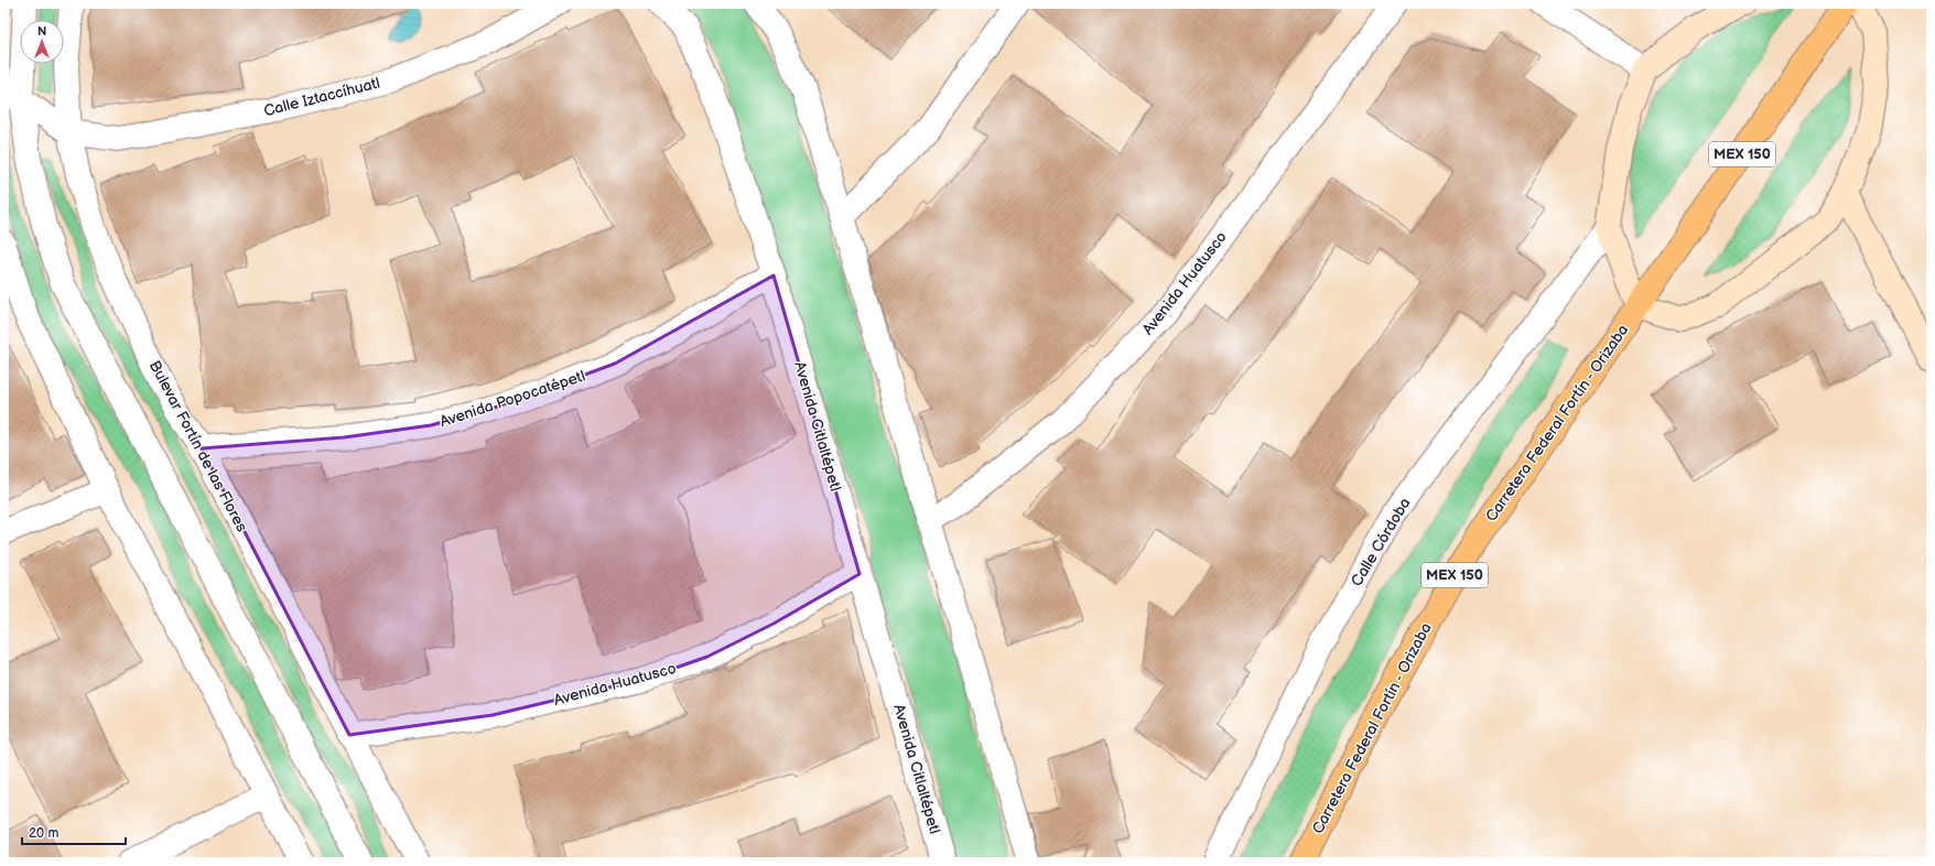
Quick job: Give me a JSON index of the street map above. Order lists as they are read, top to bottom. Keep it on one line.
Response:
{"streets":{"main road":["MEX 150","Carretera Federal Fortín - Orizaba"],"street":["Calle Iztaccíhuatl","Avenida Huatusco","Avenida Popocatépetl","Avenida Citlaltépetl","Bulevar Fortín de las Flores","Calle Córdoba"]},"crossings":[["Calle Iztaccíhuatl","Bulevar Fortín de las Flores"],["Avenida Huatusco","Avenida Citlaltépetl"],["Avenida Huatusco","Bulevar Fortín de las Flores"],["Avenida Popocatépetl","Avenida Citlaltépetl"],["Avenida Popocatépetl","Bulevar Fortín de las Flores"]],"scale_bar":"20 m","north":"top"}
